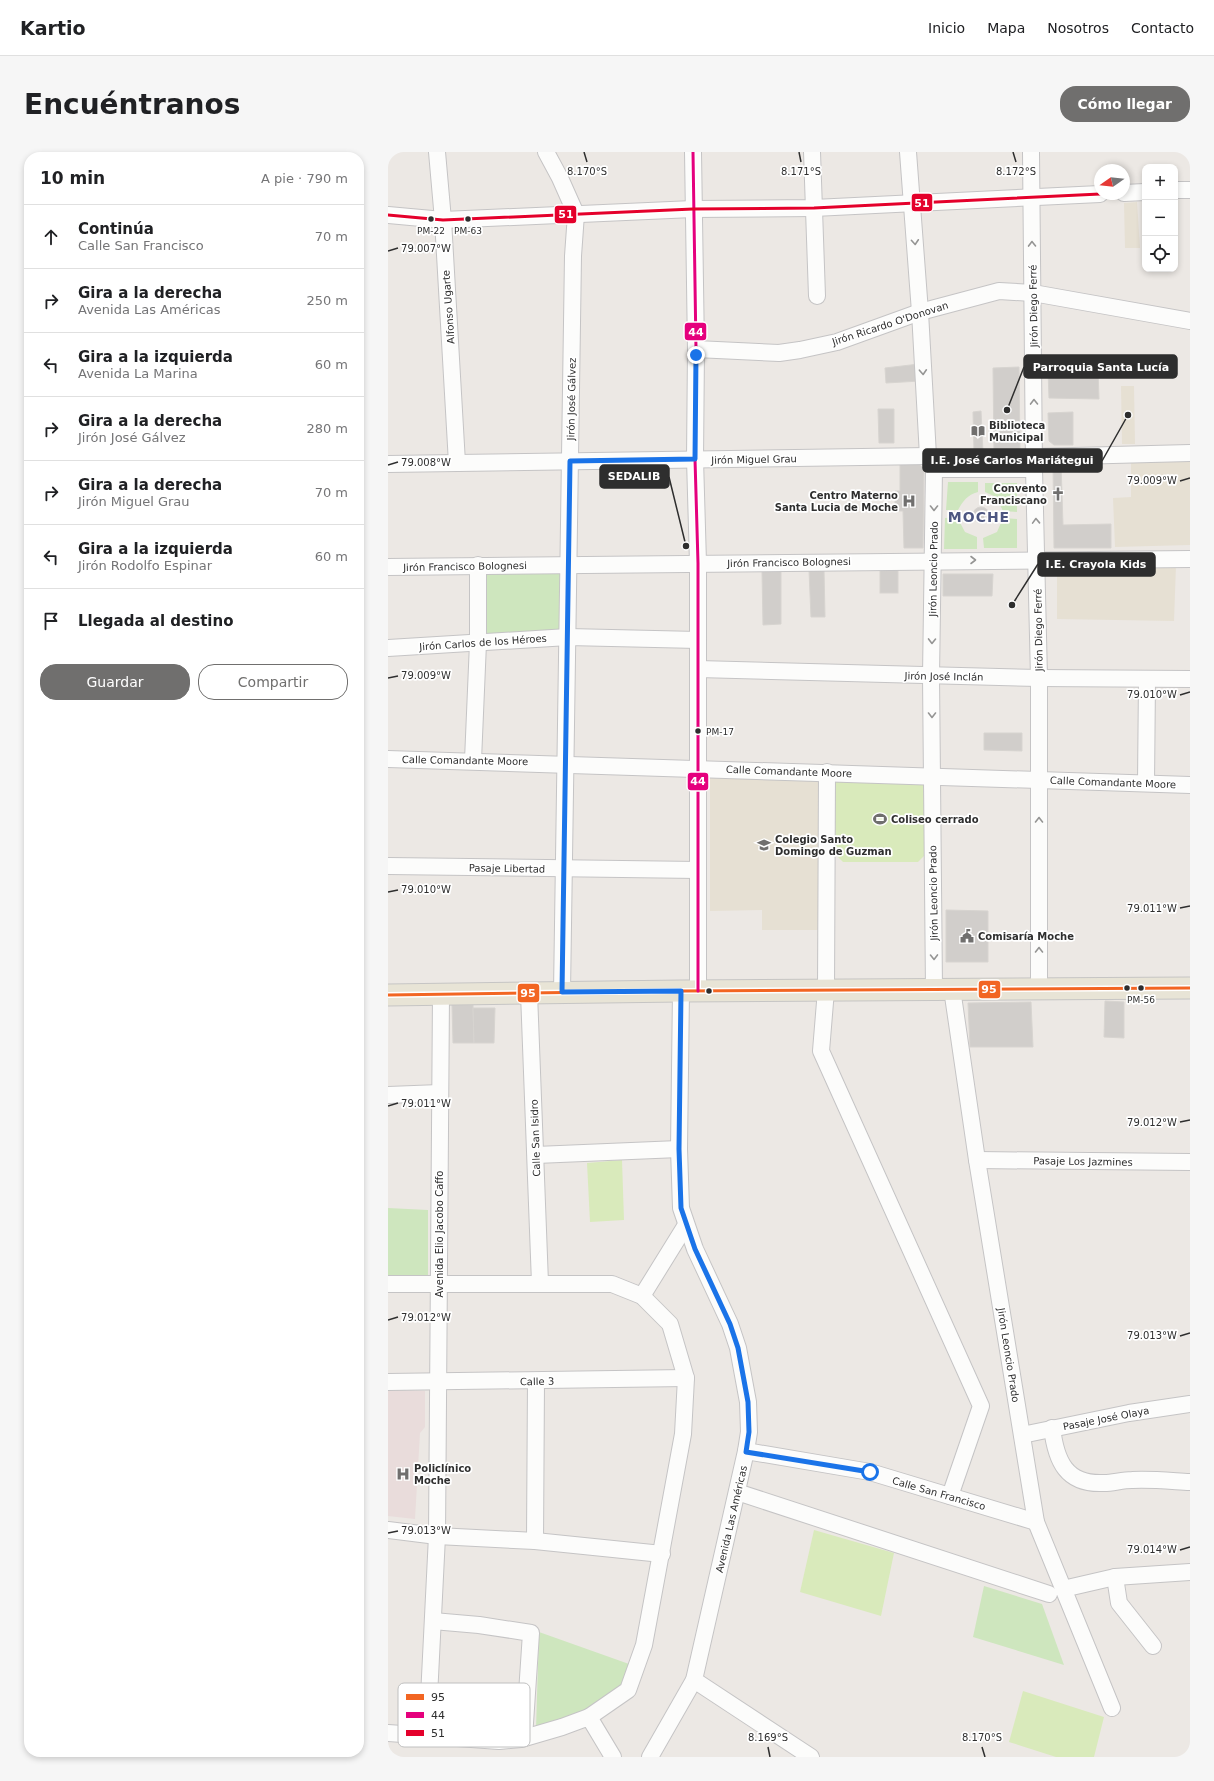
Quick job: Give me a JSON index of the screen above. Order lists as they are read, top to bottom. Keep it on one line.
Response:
{"streets":{"street":["Jirón Diego Ferré","Alfonso Ugarte","Jirón Ricardo O'Donovan","Jirón José Gálvez","Jirón Miguel Grau","Jirón Francisco Bolognesi","Jirón Leoncio Prado","Jirón Carlos de los Héroes","Jirón José Inclán","Calle Comandante Moore","Pasaje Libertad","Calle San Isidro","Pasaje Los Jazmines","Avenida Elio Jacobo Caffo","Calle 3","Pasaje José Olaya","Calle San Francisco","Avenida Las Américas"]},"crossings":[["Jirón Diego Ferré","Jirón Ricardo O'Donovan"],["Jirón Diego Ferré","Jirón Miguel Grau"],["Jirón Diego Ferré","Jirón Francisco Bolognesi"],["Jirón Diego Ferré","Jirón José Inclán"],["Jirón Diego Ferré","Calle Comandante Moore"],["Alfonso Ugarte","Jirón Miguel Grau"],["Jirón Ricardo O'Donovan","Jirón Leoncio Prado"],["Jirón Ricardo O'Donovan","Avenida Las Américas"],["Jirón José Gálvez","Jirón Miguel Grau"],["Jirón José Gálvez","Jirón Francisco Bolognesi"],["Jirón José Gálvez","Jirón Carlos de los Héroes"],["Jirón José Gálvez","Calle Comandante Moore"],["Jirón José Gálvez","Pasaje Libertad"],["Jirón Miguel Grau","Jirón Leoncio Prado"],["Jirón Miguel Grau","Avenida Las Américas"],["Jirón Francisco Bolognesi","Jirón Leoncio Prado"],["Jirón Francisco Bolognesi","Avenida Las Américas"],["Jirón Leoncio Prado","Jirón José Inclán"],["Jirón Leoncio Prado","Calle Comandante Moore"],["Jirón Leoncio Prado","Pasaje Los Jazmines"],["Jirón Leoncio Prado","Pasaje José Olaya"],["Jirón Leoncio Prado","Calle San Francisco"],["Jirón Carlos de los Héroes","Avenida Las Américas"],["Jirón José Inclán","Avenida Las Américas"],["Calle Comandante Moore","Avenida Las Américas"],["Pasaje Libertad","Avenida Las Américas"],["Avenida Elio Jacobo Caffo","Calle 3"],["Calle San Francisco","Avenida Las Américas"]],"one_way":["Jirón Diego Ferré"],"districts":["MOCHE"],"places":{"other":["PM-22","PM-63","Parroquia Santa Lucía","I.E. José Carlos Mariátegui","SEDALIB","I.E. Crayola Kids","PM-17","PM-56"],"library":["Biblioteca Municipal"],"church":["Convento Franciscano"],"hospital":["Centro Materno Santa Lucia de Moche","Policlínico Moche"],"sports":["Coliseo cerrado"],"school or university":["Colegio Santo Domingo de Guzman"],"public building":["Comisaría Moche"]},"lines":["transit line 44","transit line 51","transit line 95"],"legend":["95","44","51"],"north":"left","page":{"header":"Kartio","nav":["Inicio","Mapa","Nosotros","Contacto"],"buttons":["Cómo llegar",["Guardar","Compartir"]],"title":"Encuéntranos","heading":["10 min","A pie · 790 m"],"map_buttons":["+","−"],"list":[["Continúa","Calle San Francisco","70 m"],["Gira a la derecha","Avenida Las Américas","250 m"],["Gira a la izquierda","Avenida La Marina","60 m"],["Gira a la derecha","Jirón José Gálvez","280 m"],["Gira a la derecha","Jirón Miguel Grau","70 m"],["Gira a la izquierda","Jirón Rodolfo Espinar","60 m"],"Llegada al destino"]},"coordinates":["8.170°S","8.171°S","8.172°S","79.007°W","79.008°W","79.009°W","79.010°W","79.011°W","79.012°W","79.013°W","79.014°W","8.169°S"]}
